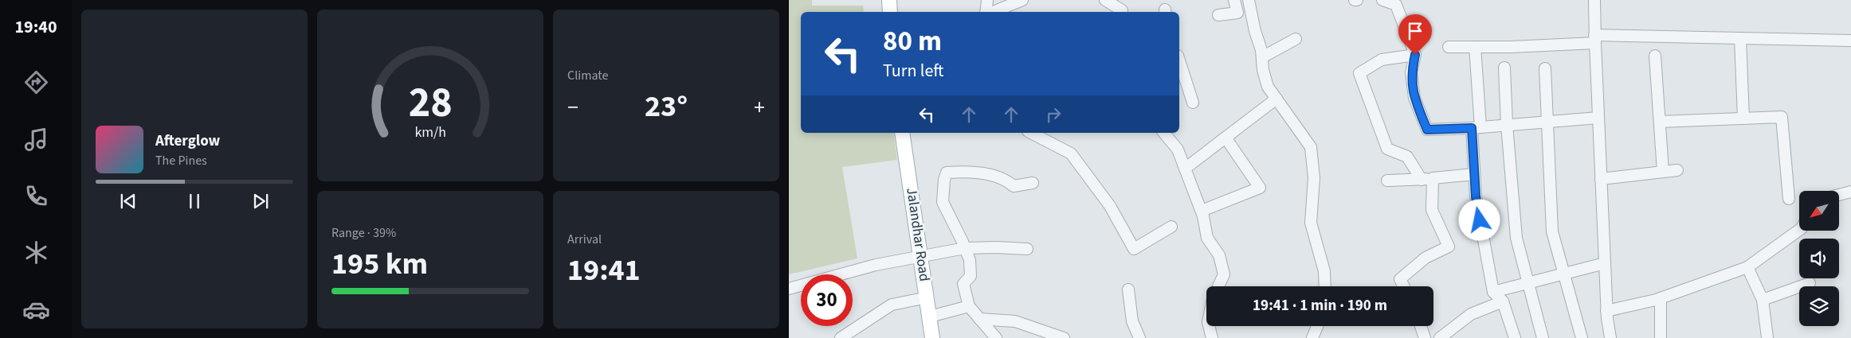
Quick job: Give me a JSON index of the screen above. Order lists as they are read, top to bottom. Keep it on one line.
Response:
{"streets":{"main road":["Jalandhar Road"]},"north":"bottom left","page":{"tabs":"19:40","tile":["Climate",["Range · 39%","195 km"],["Arrival","19:41"]],"turn":["80 m","Turn left"],"heat":["−","23°","+"],"song":["Afterglow","The Pines"],"limit":"30","trip":"19:41 · 1 min · 190 m","gauge":["28","km/h"]}}
